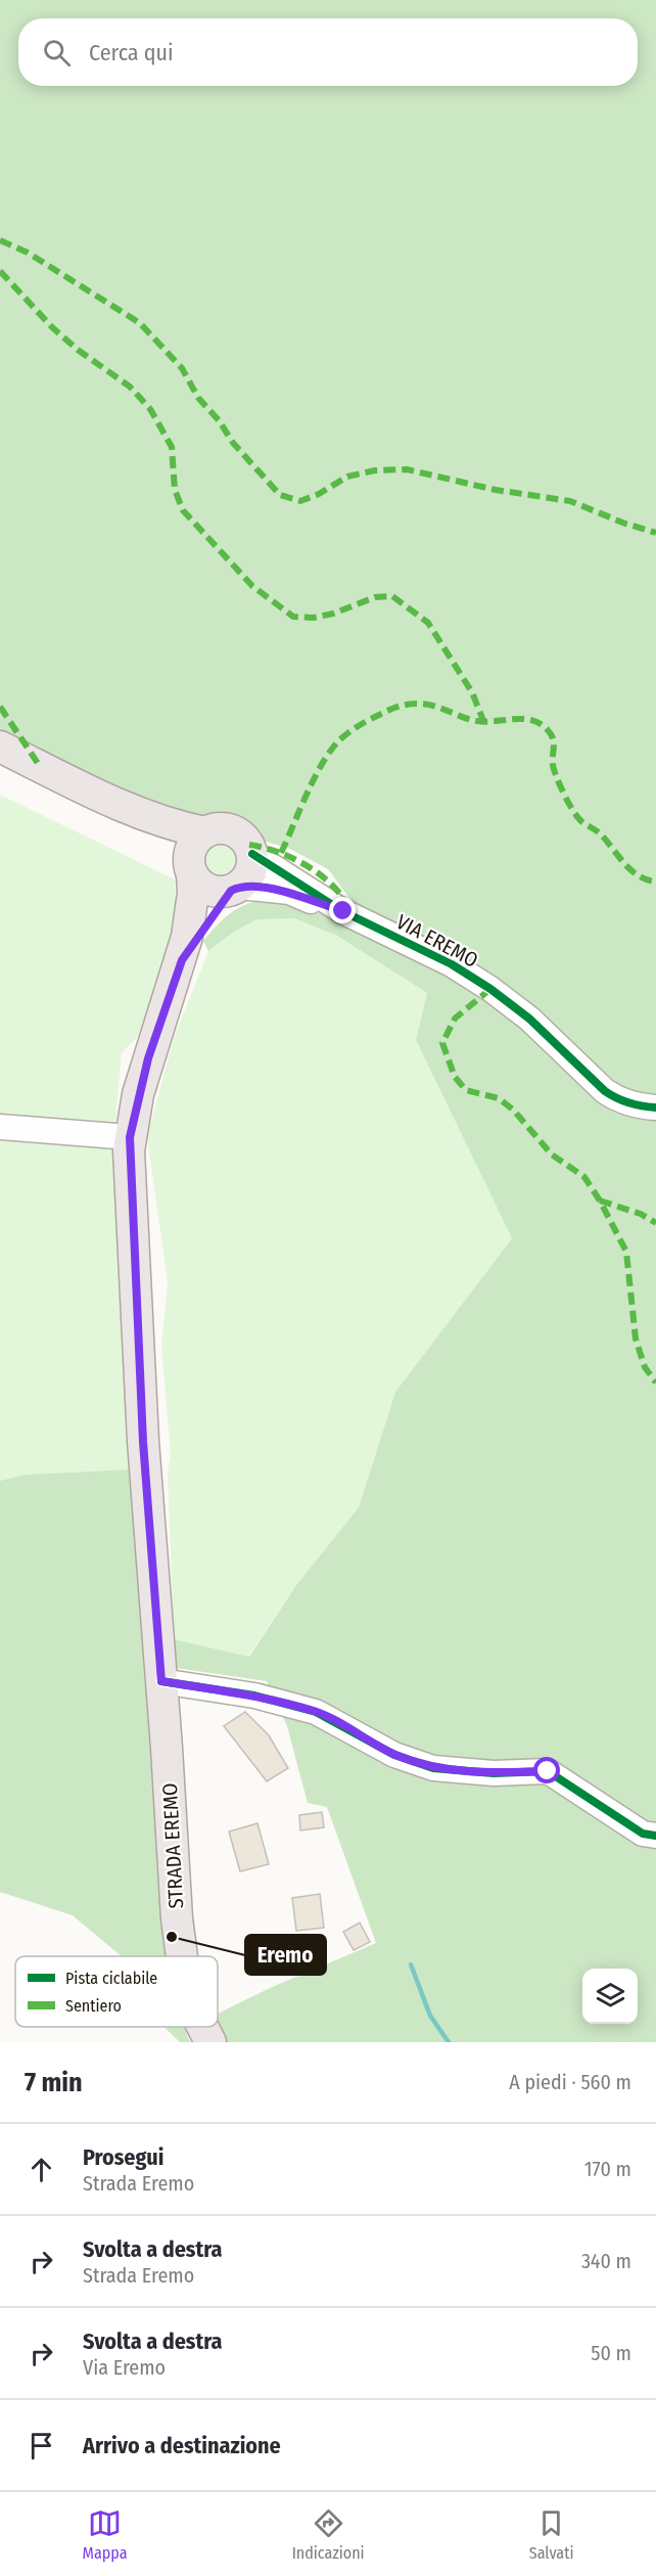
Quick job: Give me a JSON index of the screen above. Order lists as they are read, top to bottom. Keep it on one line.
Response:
{"streets":{"main road":["STRADA EREMO"],"street":["VIA EREMO"]},"crossings":[["VIA EREMO","STRADA EREMO"]],"places":["Eremo"],"legend":["Pista ciclabile","Sentiero"],"page":{"search":"Cerca qui","heading":["7 min","A piedi · 560 m"],"list":[["Prosegui","Strada Eremo","170 m"],["Svolta a destra","Strada Eremo","340 m"],["Svolta a destra","Via Eremo","50 m"],"Arrivo a destinazione"],"nav":["Mappa","Indicazioni","Salvati"]}}
